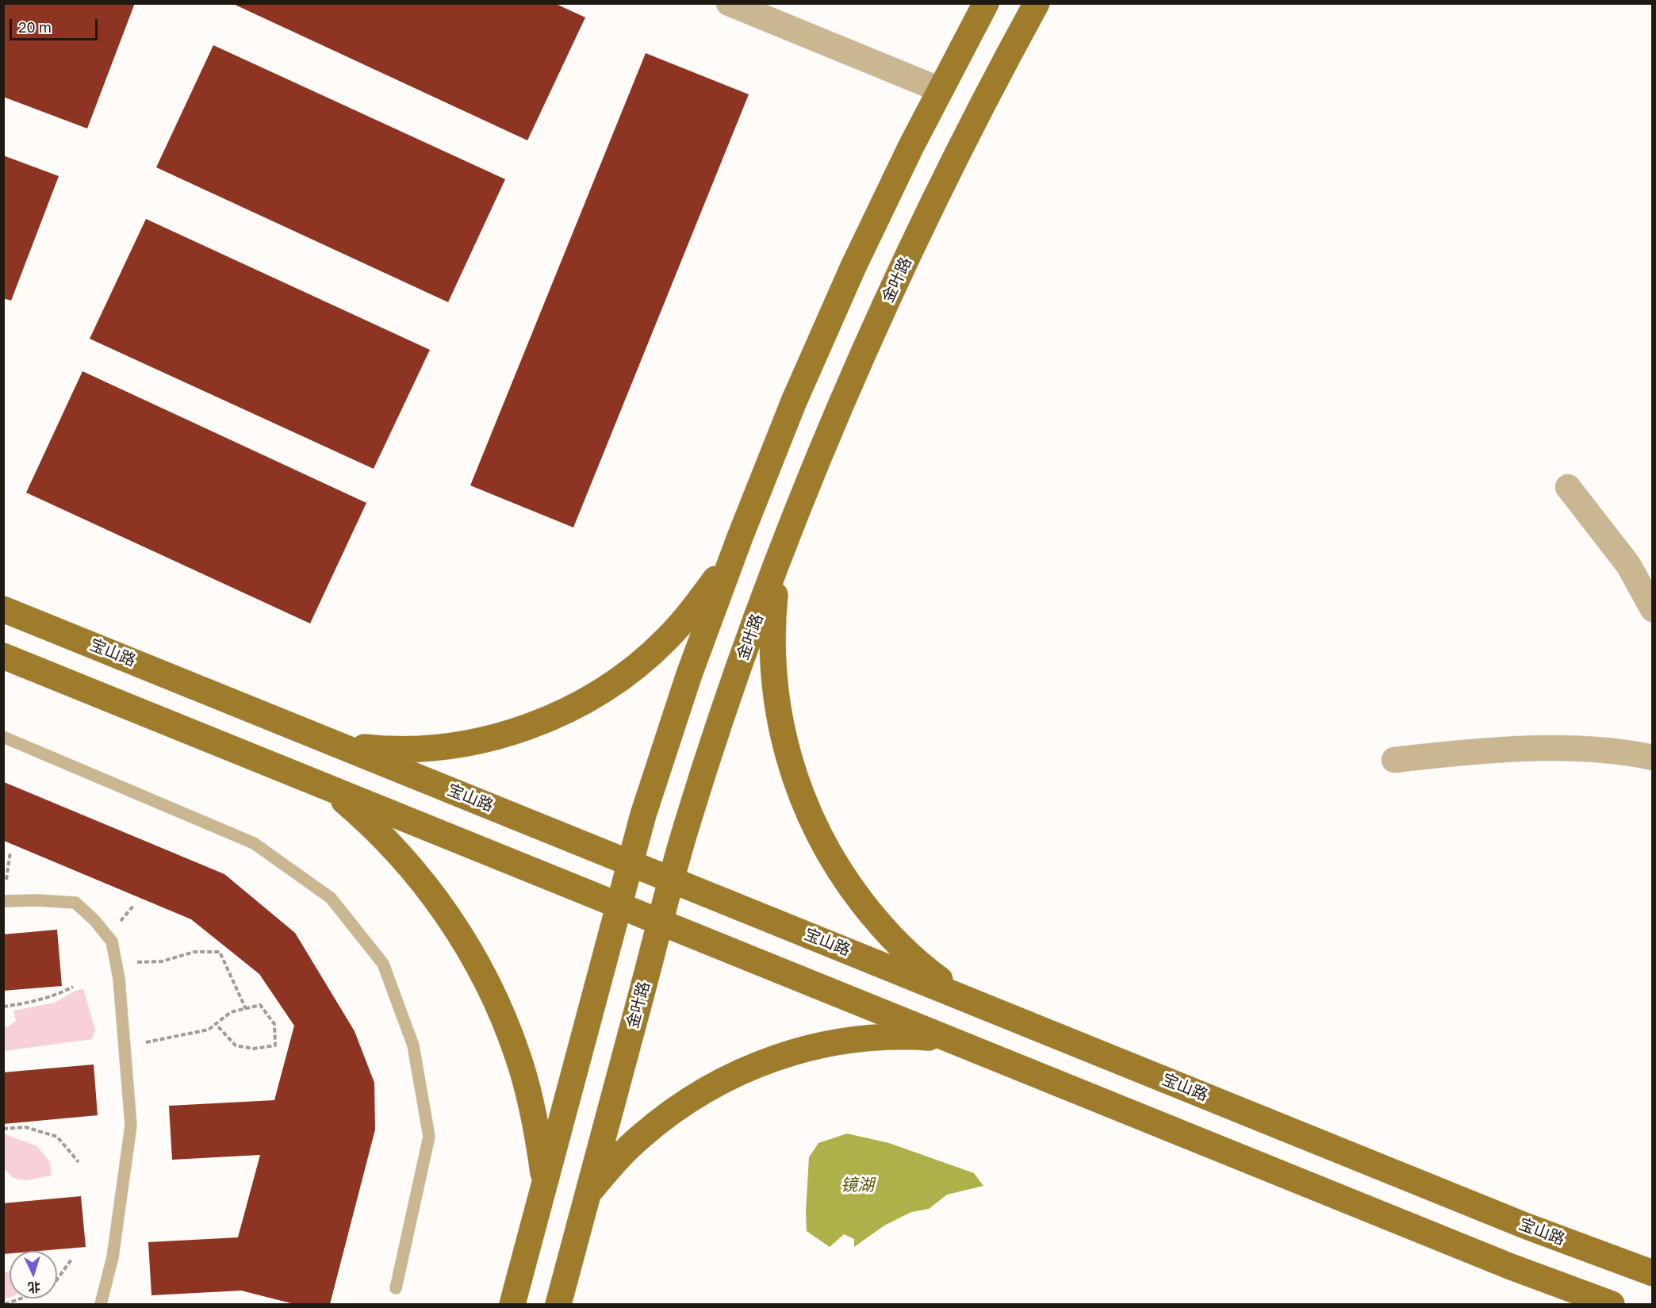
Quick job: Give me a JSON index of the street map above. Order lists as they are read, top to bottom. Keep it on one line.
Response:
{"streets":{"main road":["金叶路","宝山路"]},"crossings":[["金叶路","宝山路"]],"water":["镜湖"],"scale_bar":"20 m","north":"bottom"}
